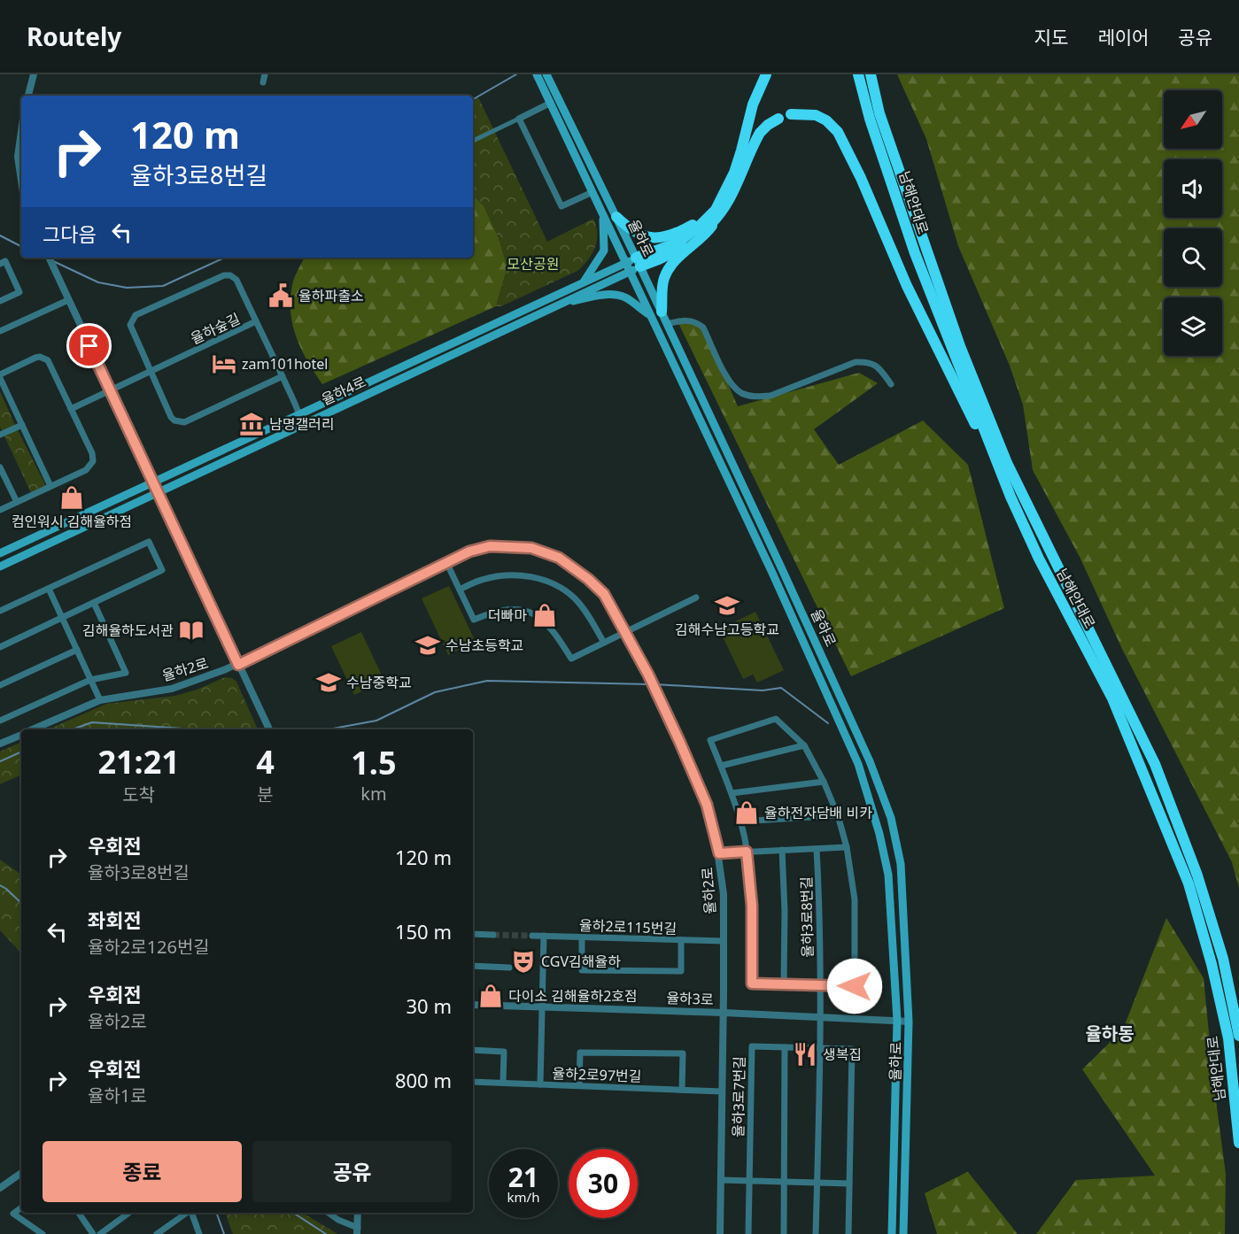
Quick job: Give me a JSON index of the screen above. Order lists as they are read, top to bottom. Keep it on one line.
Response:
{"streets":{"highway":["남해안대로"],"main road":["율하로","율하4로"],"street":["율하숲길","율하2로","율하3로8번길","율하2로115번길","율하3로","율하2로97번길","율하3로7번길"]},"crossings":[["율하로","율하4로"],["율하로","율하3로"],["율하숲길","율하4로"],["율하2로","율하2로115번길"],["율하2로","율하3로"],["율하2로","율하2로97번길"],["율하3로8번길","율하3로"]],"districts":["율하동"],"parks":["모산공원"],"places":{"public building":["율하파출소"],"hotel":["zam101hotel"],"museum":["남명갤러리"],"shop":["컴인워시 김해율하점","더빠마","율하전자담배 비카","다이소 김해율하2호점"],"school or university":["김해수남고등학교","수남초등학교","수남중학교"],"library":["김해율하도서관"],"theatre":["CGV김해율하"],"restaurant":["생복집"]},"north":"bottom left","page":{"header":"Routely","nav":["지도","레이어","공유"],"turn":["120 m","율하3로8번길"],"then":"그다음","eta":["21:21","도착","4","분","1.5","km"],"list":[{"name":"우회전","note":"율하3로8번길","value":"120 m"},{"name":"좌회전","note":"율하2로126번길","value":"150 m"},{"name":"우회전","note":"율하2로","value":"30 m"},{"name":"우회전","note":"율하1로","value":"800 m"}],"buttons":["종료","공유"],"speed":"21 km/h","limit":"30"}}
